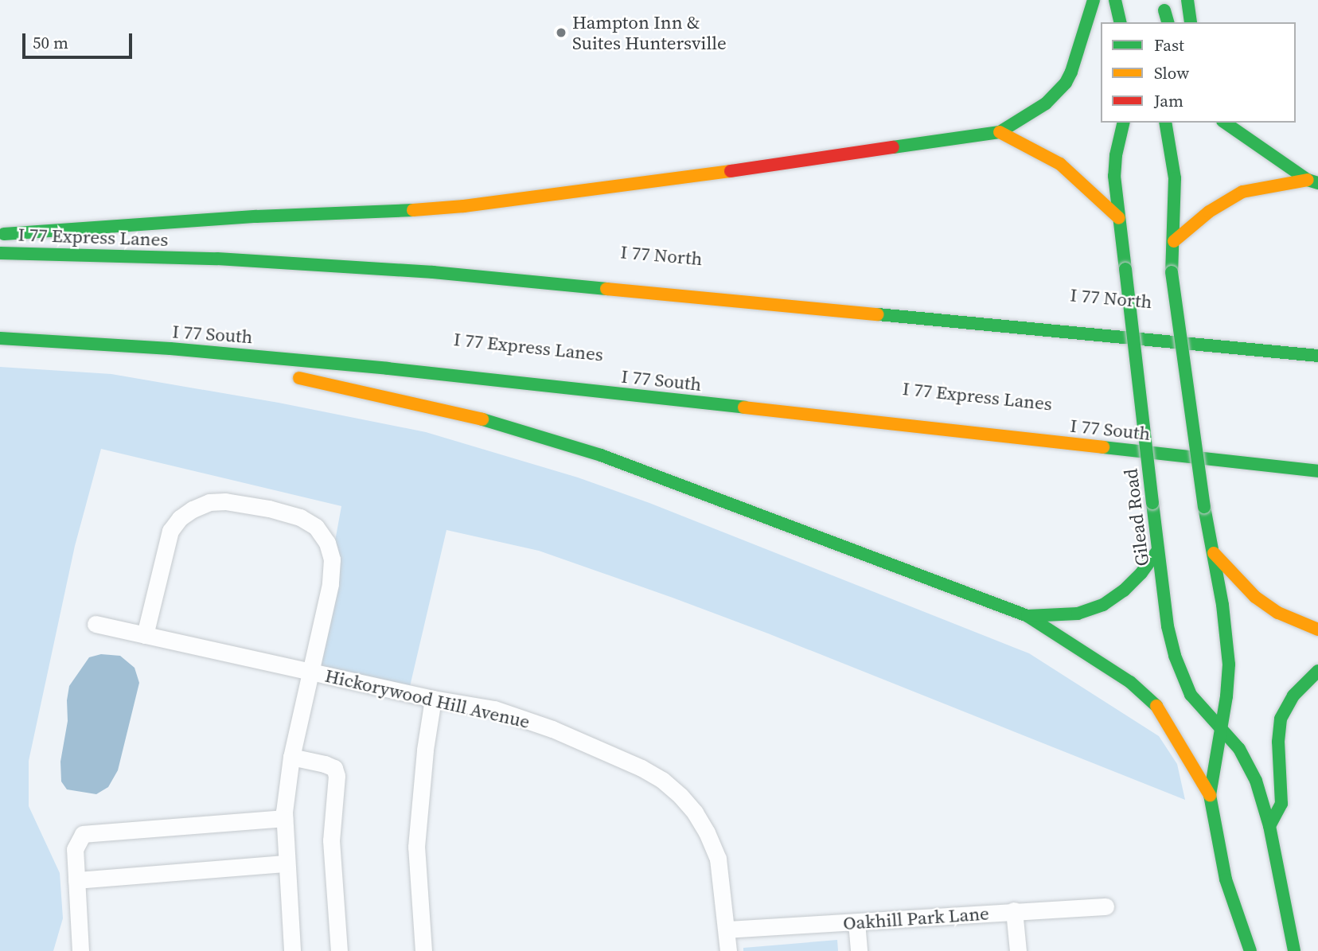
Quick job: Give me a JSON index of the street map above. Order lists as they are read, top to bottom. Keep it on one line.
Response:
{"streets":{"main road":["I 77 Express Lanes","I 77 North","I 77 South","Gilead Road"],"street":["Hickorywood Hill Avenue","Oakhill Park Lane"]},"crossings":[["Hickorywood Hill Avenue","Oakhill Park Lane"]],"places":["Hampton Inn & Suites Huntersville"],"legend":["Fast","Slow","Jam"],"scale_bar":"50 m"}
